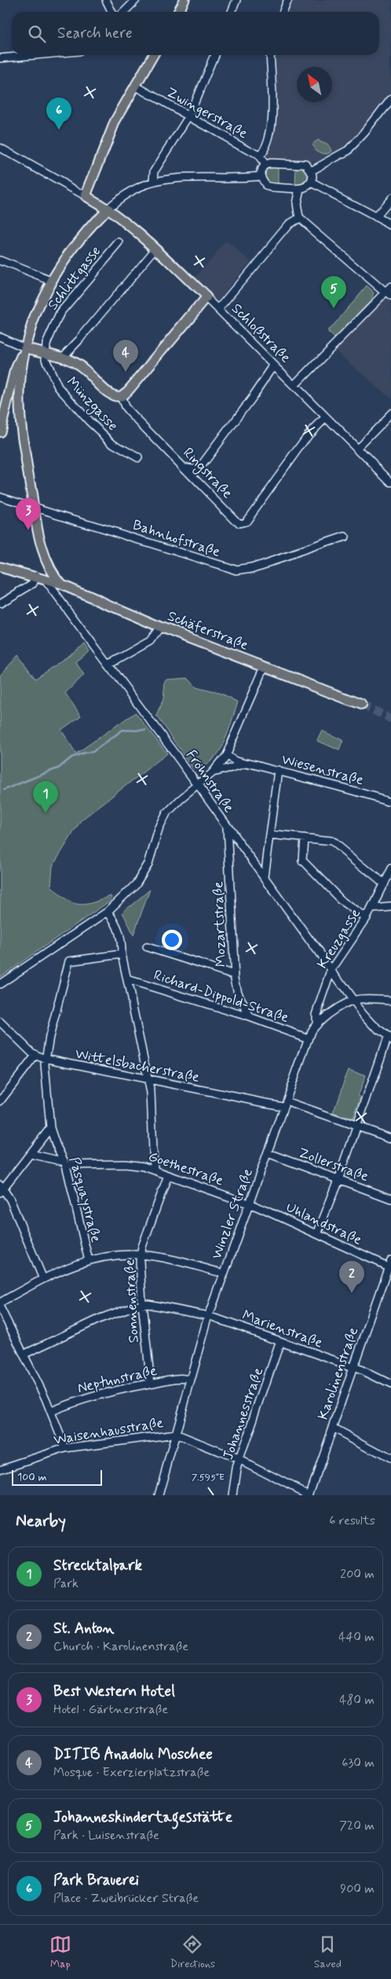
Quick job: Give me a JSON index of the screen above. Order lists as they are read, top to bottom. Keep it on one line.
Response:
{"streets":{"main road":["Schloßstraße","Schäferstraße"],"street":["Zwingerstraße","Schlittgasse","Münzgasse","Ringstraße","Bahnhofstraße","Wiesenstraße","Fröhnstraße","Mozartstraße","Kreuzgasse","Richard-Dippold-Straße","Wittelsbacherstraße","Zollerstraße","Goethestraße","Pasquaystraße","Winzler Straße","Uhlandstraße","Sonnenstraße","Marienstraße","Karolinenstraße","Neptunstraße","Johannesstraße","Waisenhausstraße"]},"crossings":[["Schlittgasse","Münzgasse"],["Schloßstraße","Ringstraße"],["Schäferstraße","Fröhnstraße"],["Wiesenstraße","Fröhnstraße"],["Fröhnstraße","Mozartstraße"],["Fröhnstraße","Kreuzgasse"],["Fröhnstraße","Winzler Straße"],["Mozartstraße","Richard-Dippold-Straße"],["Kreuzgasse","Winzler Straße"],["Richard-Dippold-Straße","Winzler Straße"],["Wittelsbacherstraße","Pasquaystraße"],["Wittelsbacherstraße","Winzler Straße"],["Zollerstraße","Winzler Straße"],["Goethestraße","Pasquaystraße"],["Goethestraße","Winzler Straße"],["Goethestraße","Uhlandstraße"],["Goethestraße","Sonnenstraße"],["Winzler Straße","Uhlandstraße"],["Winzler Straße","Marienstraße"],["Winzler Straße","Neptunstraße"],["Winzler Straße","Waisenhausstraße"],["Uhlandstraße","Karolinenstraße"],["Sonnenstraße","Marienstraße"],["Sonnenstraße","Neptunstraße"],["Marienstraße","Karolinenstraße"],["Marienstraße","Johannesstraße"]],"scale_bar":"100 m","north":"top left","page":{"search":"Search here","pins":["6","5","4","3","1","2"],"scale":"100 m","heading":["Nearby","6 results"],"list":[{"mark":"1","name":"Strecktalpark","note":"Park","value":"200 m"},{"mark":"2","name":"St. Anton","note":"Church · Karolinenstraße","value":"440 m"},{"mark":"3","name":"Best Western Hotel","note":"Hotel · Gärtnerstraße","value":"480 m"},{"mark":"4","name":"DITIB Anadolu Moschee","note":"Mosque · Exerzierplatzstraße","value":"630 m"},{"mark":"5","name":"Johanneskindertagesstätte","note":"Park · Luisenstraße","value":"720 m"},{"mark":"6","name":"Park Brauerei","note":"Place · Zweibrücker Straße","value":"900 m"}],"nav":["Map","Directions","Saved"]},"coordinates":["7.595°E"]}
